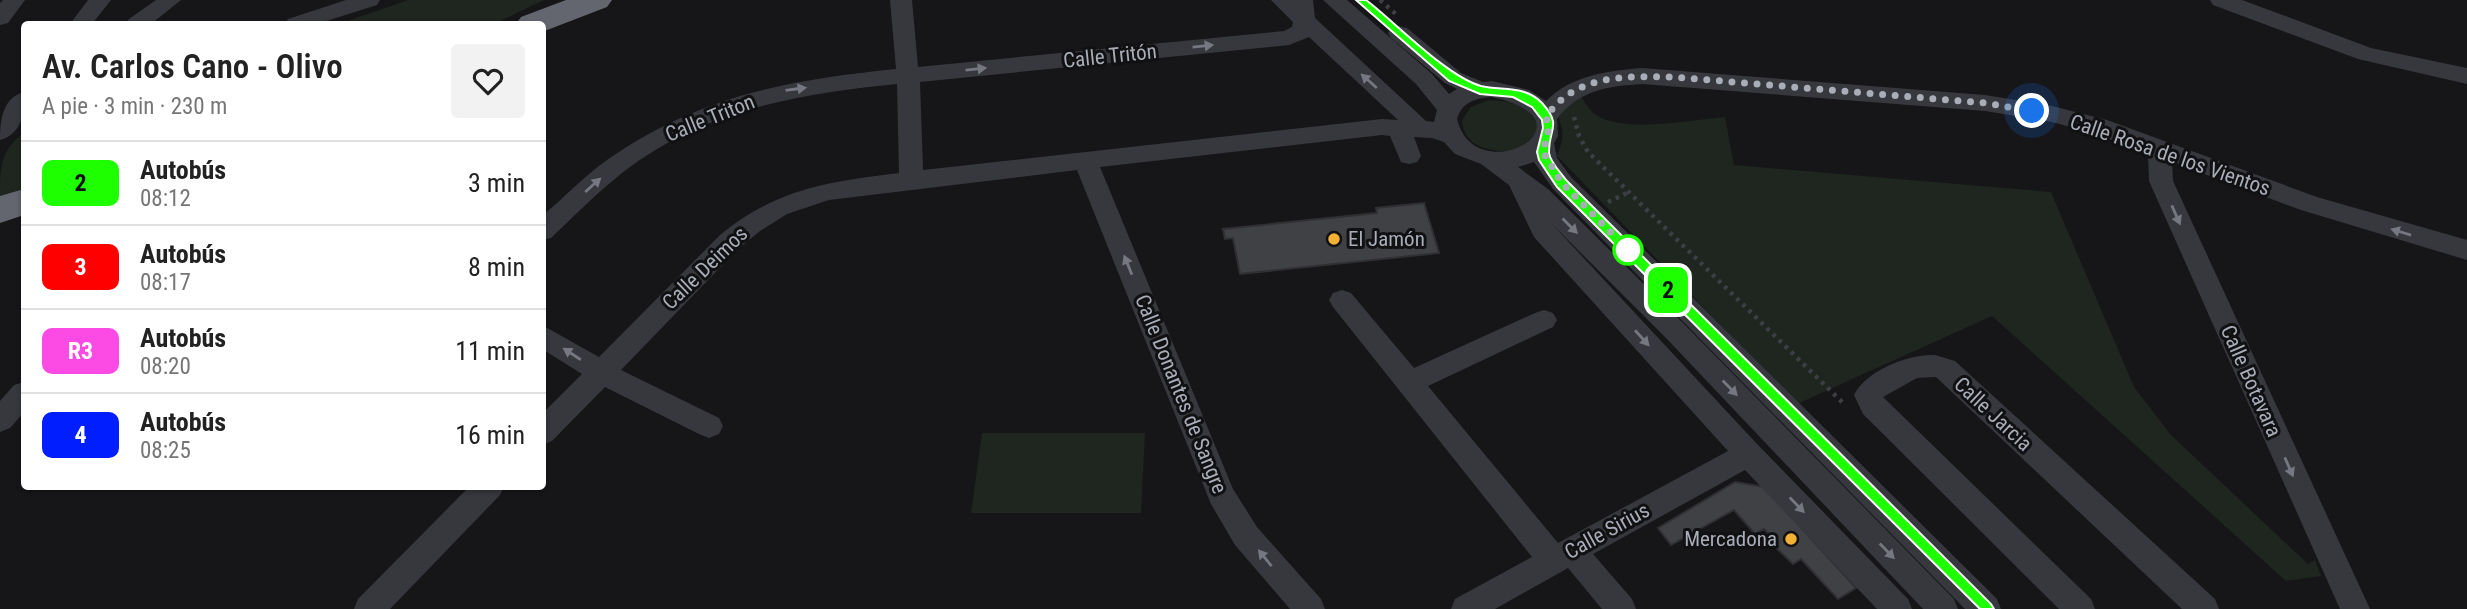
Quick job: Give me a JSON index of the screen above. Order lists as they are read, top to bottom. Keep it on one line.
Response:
{"streets":{"street":["Calle Tritón","Calle Triton","Calle Rosa de los Vientos","Calle Deimos","Calle Botavara","Calle Donantes de Sangre","Calle Jarcia","Calle Sirius"]},"crossings":[["Calle Tritón","Calle Triton"],["Calle Rosa de los Vientos","Calle Botavara"],["Calle Deimos","Calle Donantes de Sangre"]],"one_way":["Calle Triton","Calle Botavara"],"places":["El Jamón","Mercadona"],"lines":["bus line 2"],"page":{"on_map":"2","heading":["Av. Carlos Cano - Olivo","A pie · 3 min · 230 m"],"list":[{"mark":"2","name":"Autobús","note":"08:12","value":"3 min"},{"mark":"3","name":"Autobús","note":"08:17","value":"8 min"},{"mark":"R3","name":"Autobús","note":"08:20","value":"11 min"},{"mark":"4","name":"Autobús","note":"08:25","value":"16 min"}]}}
